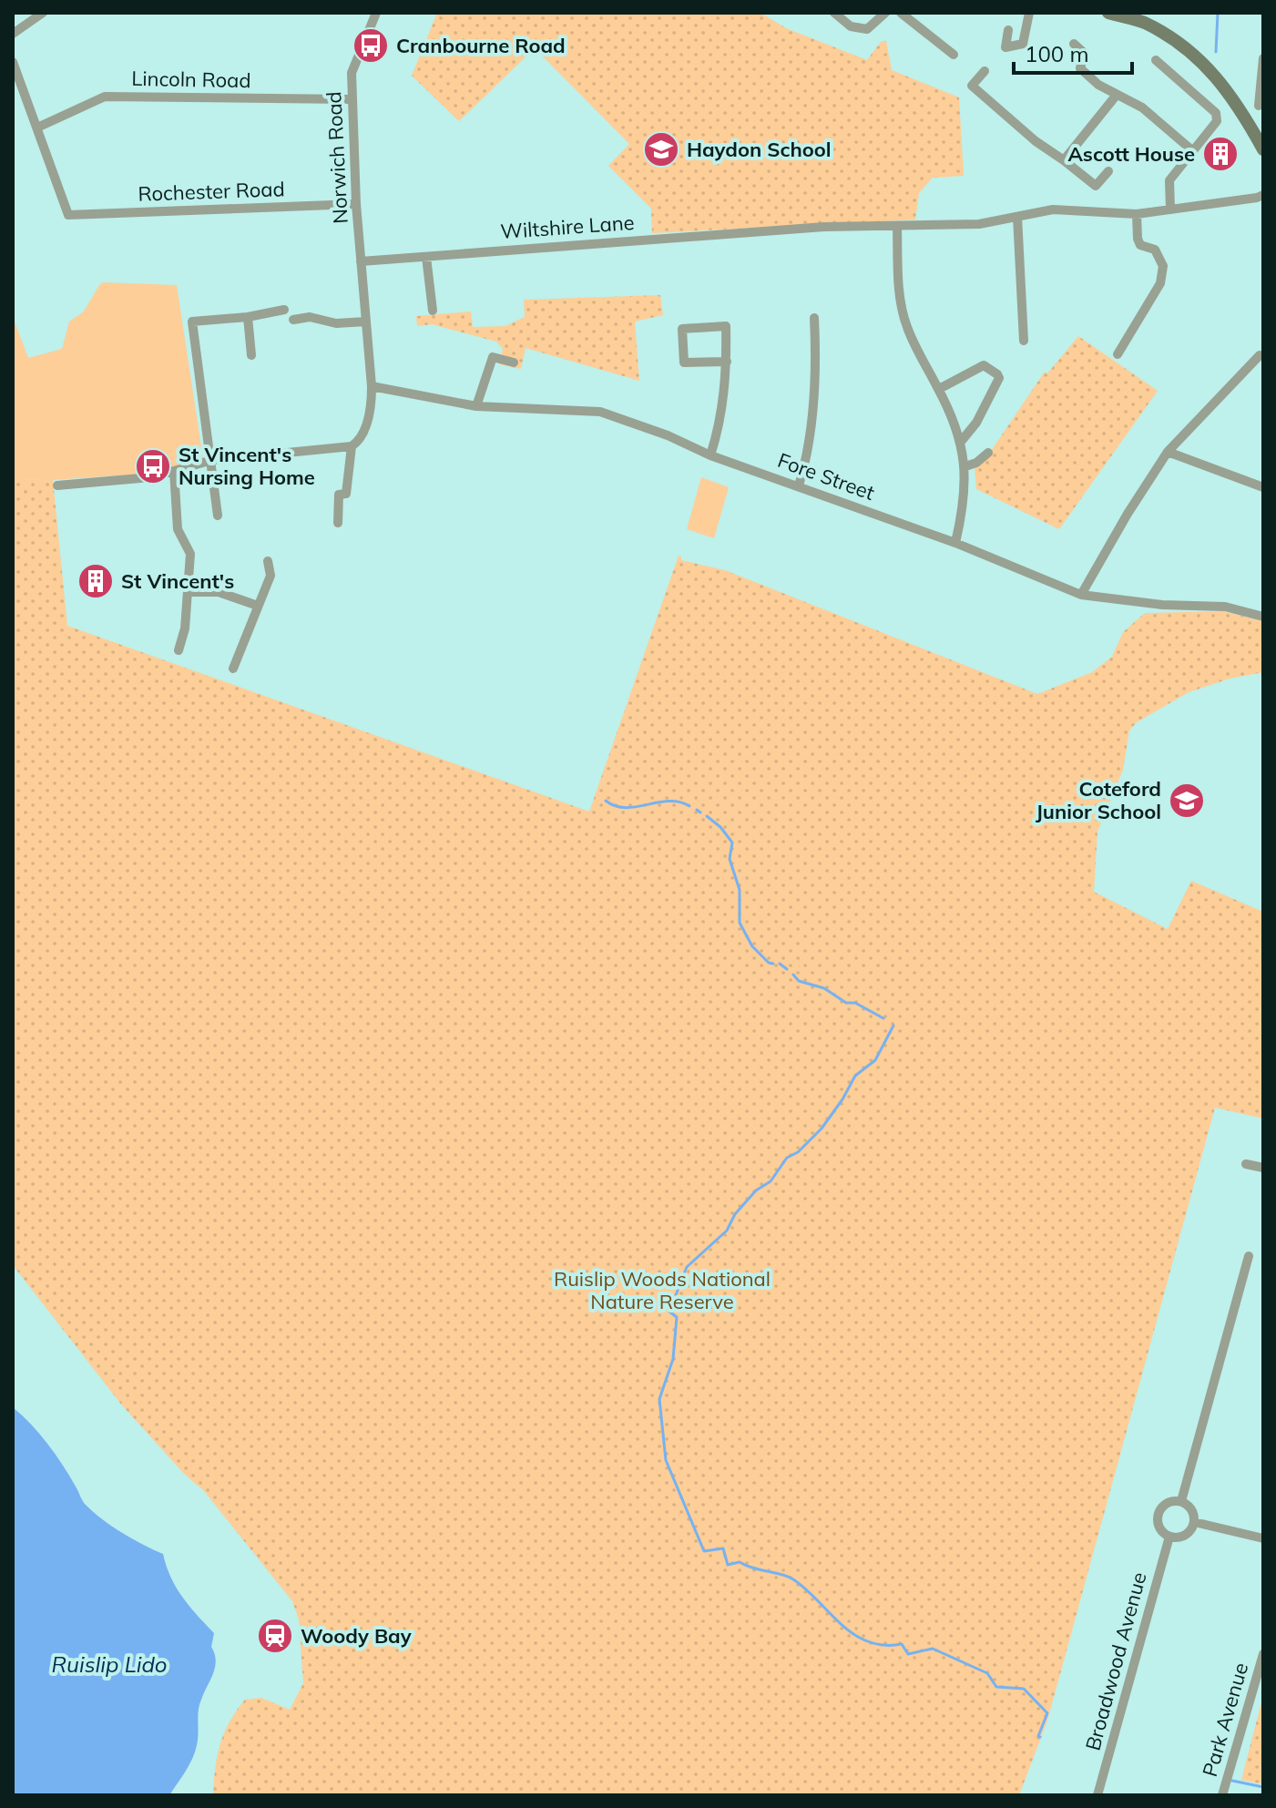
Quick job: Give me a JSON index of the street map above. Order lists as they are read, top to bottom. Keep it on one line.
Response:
{"streets":{"street":["Lincoln Road","Norwich Road","Rochester Road","Wiltshire Lane","Fore Street","Broadwood Avenue","Park Avenue"]},"crossings":[["Lincoln Road","Norwich Road"],["Lincoln Road","Rochester Road"],["Norwich Road","Rochester Road"],["Norwich Road","Wiltshire Lane"]],"water":["Ruislip Lido"],"parks":["Ruislip Woods National Nature Reserve"],"places":{"bus stop":["Cranbourne Road","St Vincent's Nursing Home"],"school or university":["Haydon School","Coteford Junior School"],"building":["Ascott House","St Vincent's"],"station":["Woody Bay"]},"scale_bar":"100 m"}
